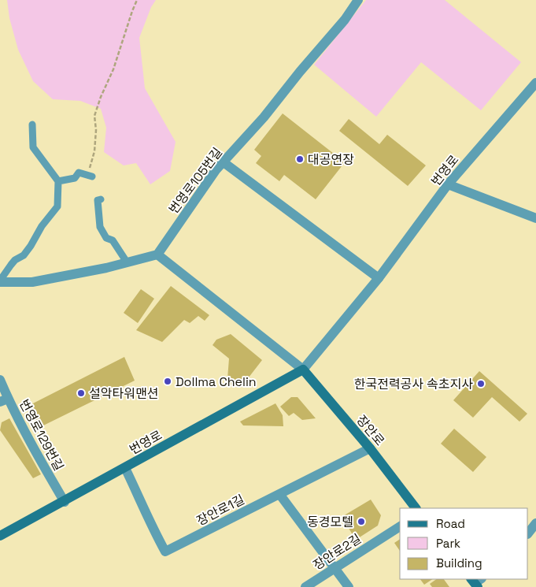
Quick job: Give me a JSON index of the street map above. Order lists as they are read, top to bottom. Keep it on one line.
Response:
{"streets":{"main road":["번영로","장안로"],"street":["번영로105번길","번영로129번길","장안로1길","장안로2길"]},"crossings":[["번영로","장안로"],["번영로","번영로129번길"],["번영로","장안로1길"],["장안로","장안로1길"]],"places":["대공연장","Dollma Chelin","한국전력공사 속초지사","설악타워맨션","동경모텔"],"legend":["Road","Park","Building"]}
